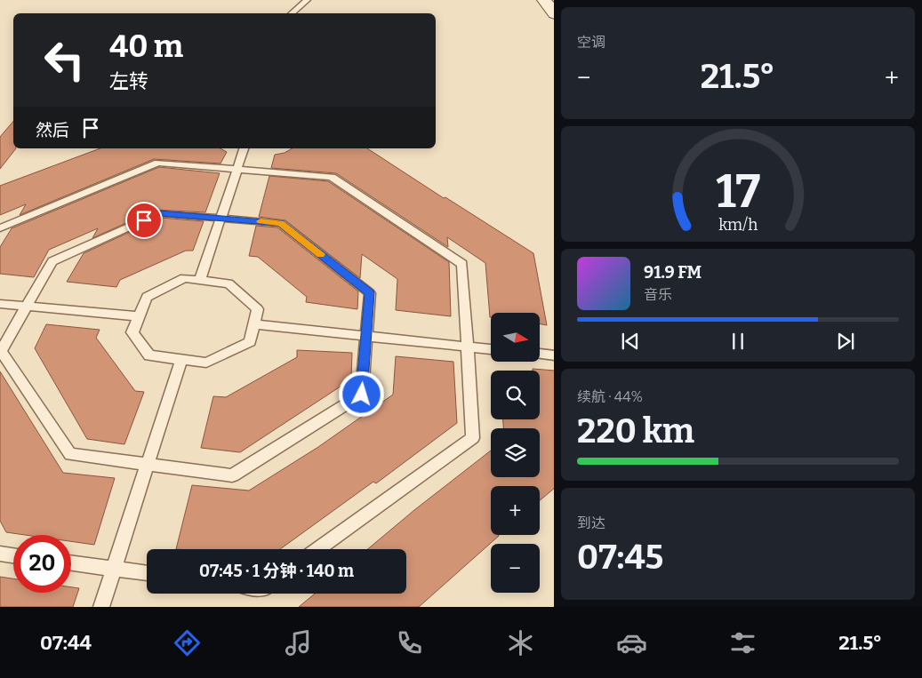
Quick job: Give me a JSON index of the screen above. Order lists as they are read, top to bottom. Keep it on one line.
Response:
{"north":"right","page":{"tile":["空调",["续航 · 44%","220 km"],["到达","07:45"]],"turn":["40 m","左转"],"heat":["−","21.5°","+"],"then":"然后","song":["91.9 FM","音乐"],"map_buttons":["+","−"],"limit":"20","trip":"07:45 · 1 分钟 · 140 m","tabs":["07:44","21.5°"],"gauge":["17","km/h"]}}
